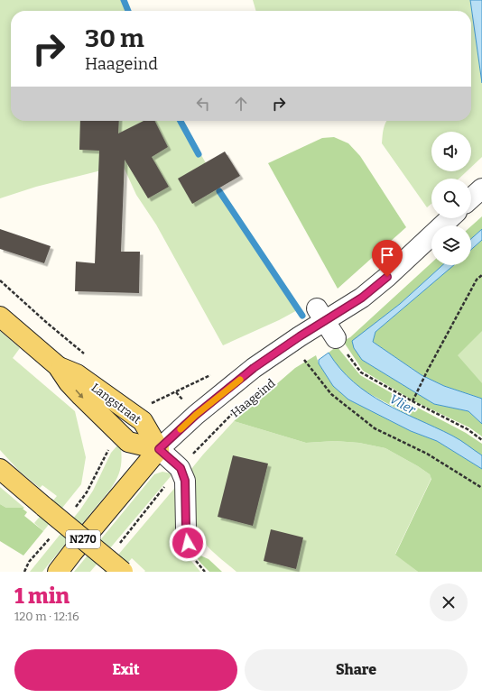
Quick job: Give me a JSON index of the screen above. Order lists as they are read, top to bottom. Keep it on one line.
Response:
{"streets":{"main road":["Haageind","Langstraat","N270"]},"crossings":[["Haageind","Langstraat"]],"water":["Vlier"],"page":{"turn":["30 m","Haageind"],"heading":["1 min","120 m · 12:16"],"buttons":["Exit","Share"]}}
